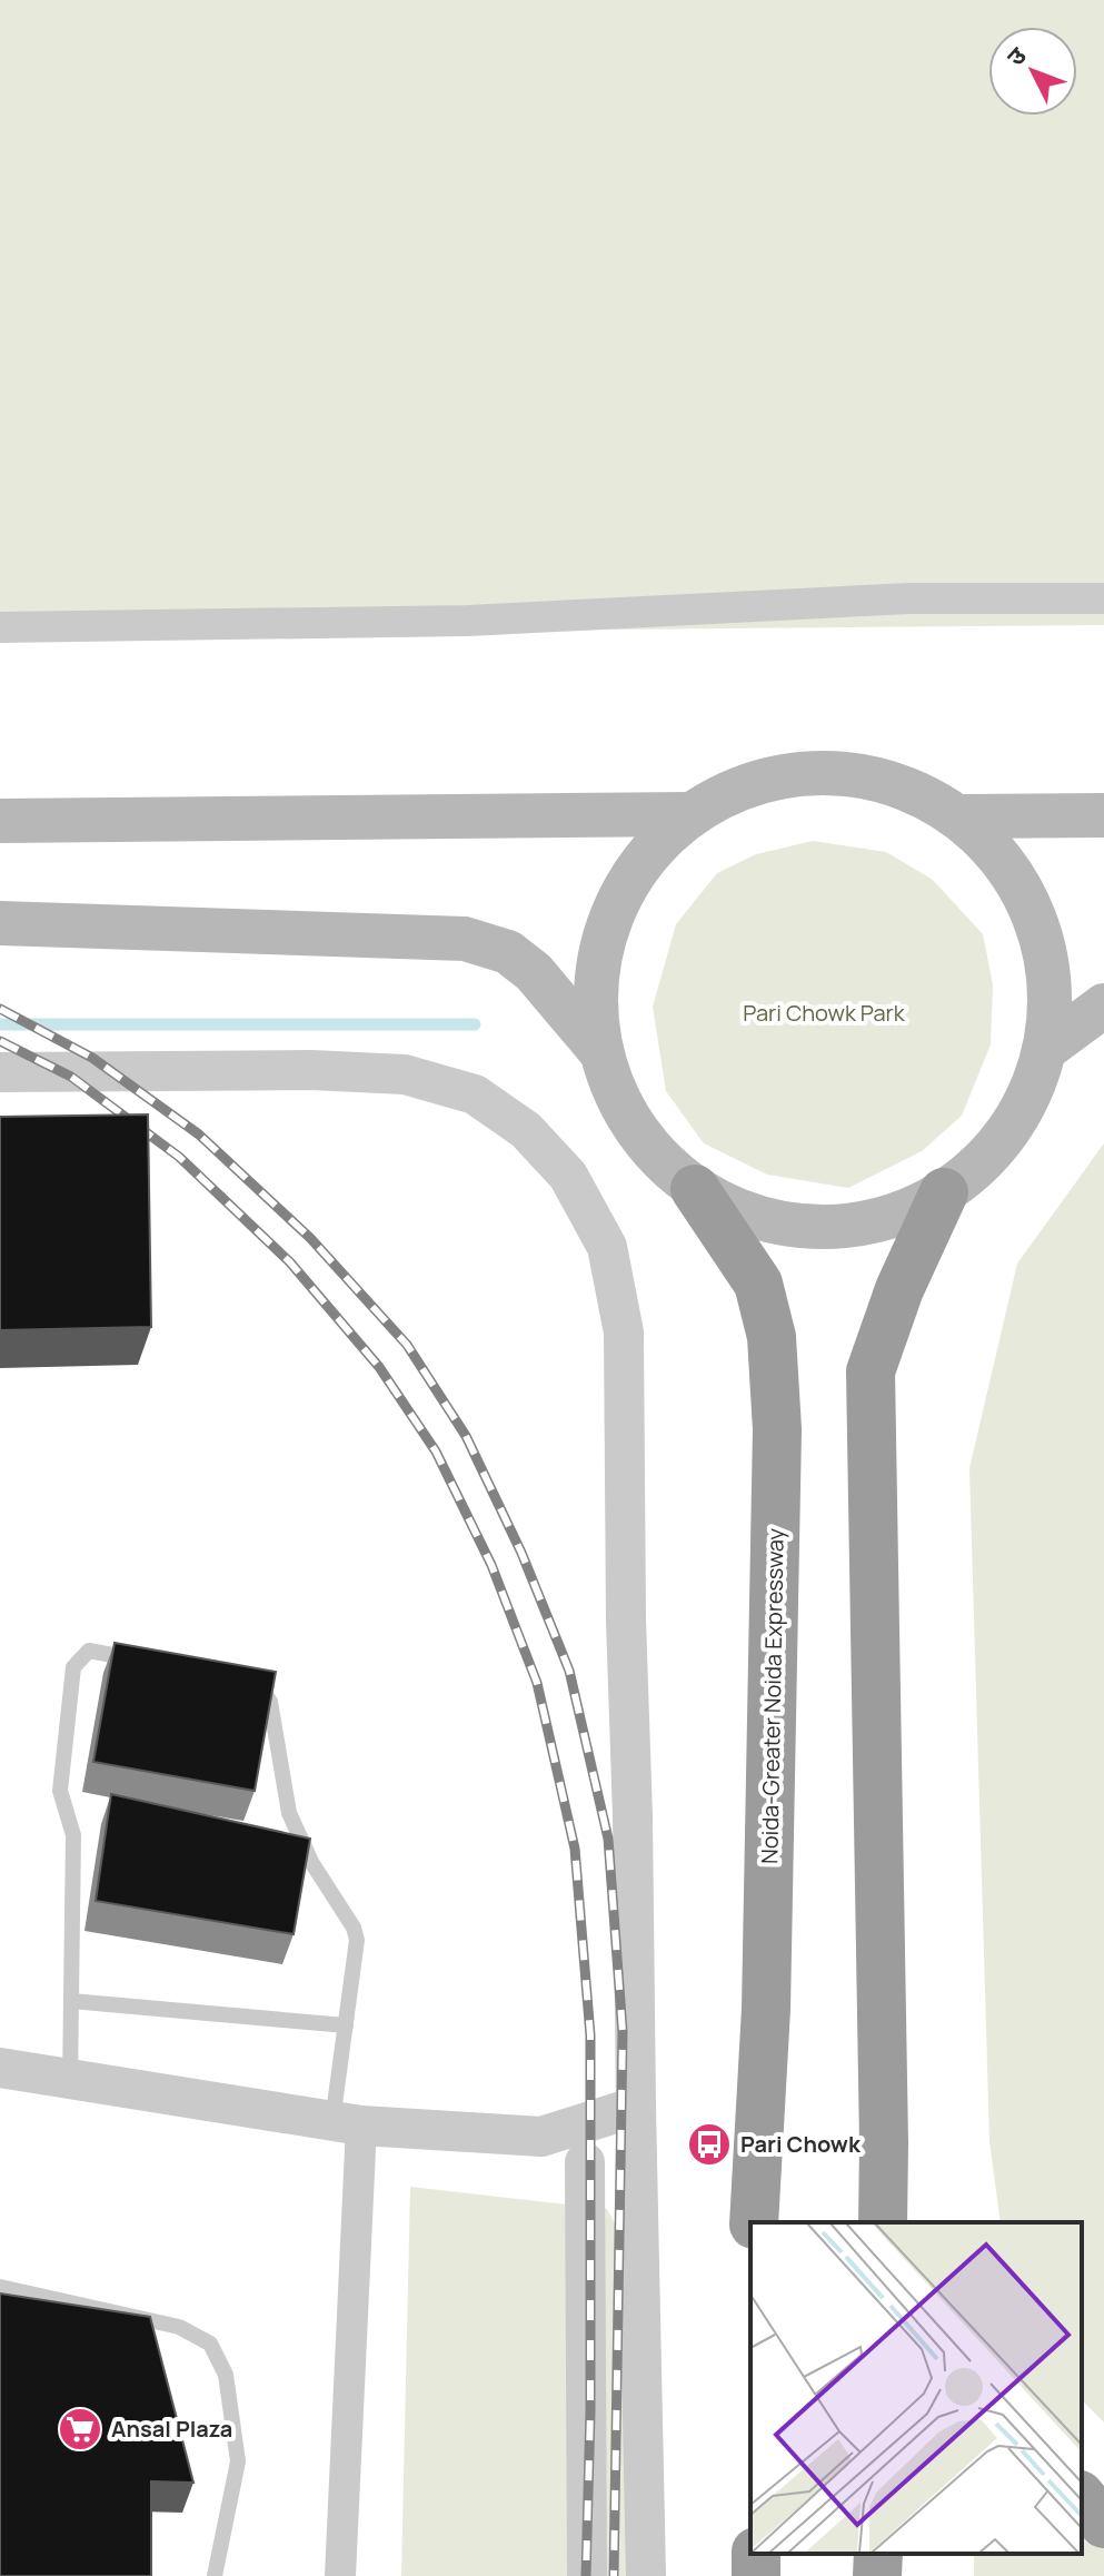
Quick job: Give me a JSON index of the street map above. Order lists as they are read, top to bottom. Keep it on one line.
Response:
{"streets":{"highway":["Noida-Greater Noida Expressway"]},"parks":["Pari Chowk Park"],"places":{"bus stop":["Pari Chowk"],"supermarket":["Ansal Plaza"]},"north":"top left"}
